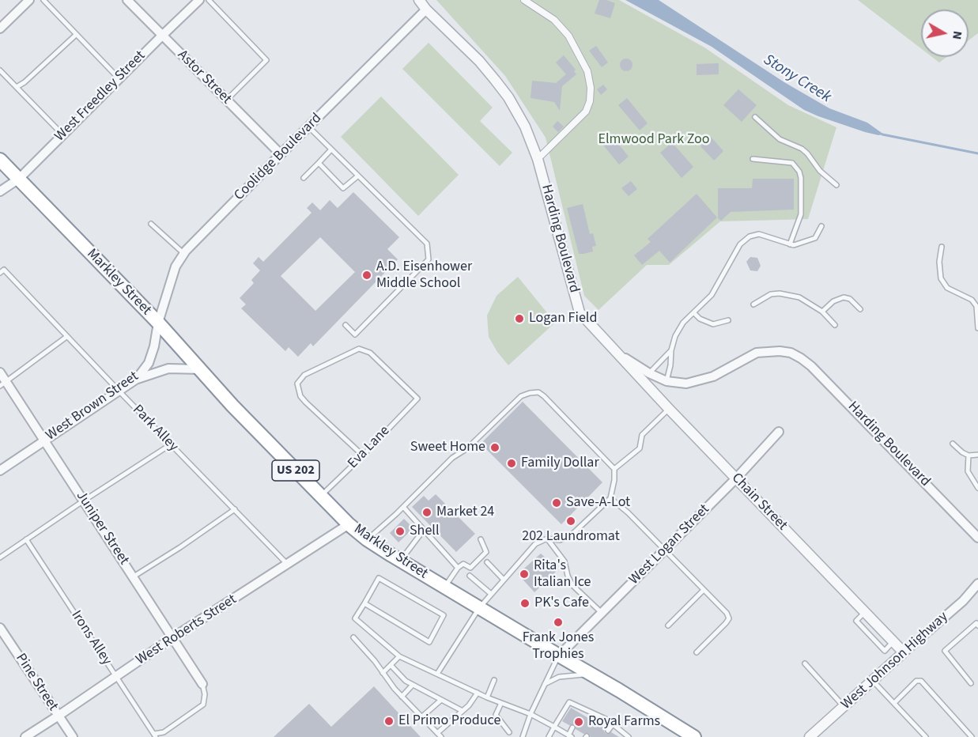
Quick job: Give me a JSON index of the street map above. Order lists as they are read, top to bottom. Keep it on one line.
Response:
{"streets":{"highway":["Markley Street","US 202"],"street":["Astor Street","West Freedley Street","Coolidge Boulevard","Harding Boulevard","West Brown Street","Chain Street","Juniper Street","West Logan Street","West Roberts Street","West Johnson Highway","Pine Street"],"lane":["Park Alley","Eva Lane","Irons Alley"]},"crossings":[["Astor Street","West Freedley Street"],["Astor Street","Coolidge Boulevard"],["West Freedley Street","Markley Street"],["Coolidge Boulevard","Harding Boulevard"],["Coolidge Boulevard","Markley Street"],["Coolidge Boulevard","West Brown Street"],["Harding Boulevard","Chain Street"],["Markley Street","West Brown Street"],["Markley Street","Eva Lane"],["Markley Street","West Logan Street"],["Markley Street","West Roberts Street"],["West Brown Street","Park Alley"],["West Brown Street","Juniper Street"],["Park Alley","West Roberts Street"],["Chain Street","West Logan Street"],["Chain Street","West Johnson Highway"],["Juniper Street","West Roberts Street"],["West Roberts Street","Irons Alley"],["West Roberts Street","Pine Street"]],"water":["Stony Creek"],"parks":["Elmwood Park Zoo"],"places":["A.D. Eisenhower Middle School","Logan Field","Sweet Home","Family Dollar","Save-A-Lot","Market 24","202 Laundromat","Shell","Rita's Italian Ice","PK's Cafe","Frank Jones Trophies","El Primo Produce","Royal Farms"],"north":"right"}
